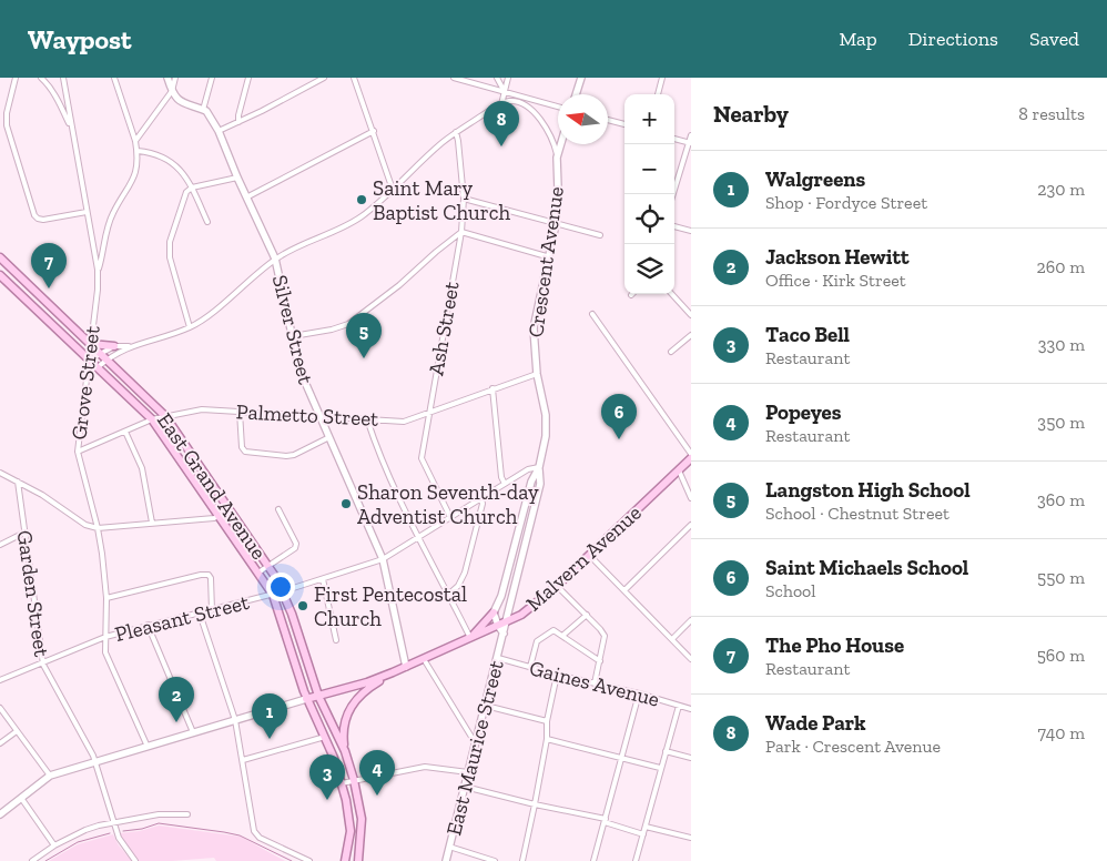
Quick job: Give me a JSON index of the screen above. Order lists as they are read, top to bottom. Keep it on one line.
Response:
{"streets":{"main road":["East Grand Avenue","Malvern Avenue"],"street":["Crescent Avenue","Ash Street","Silver Street","Grove Street","Palmetto Street","Garden Street","Pleasant Street","Gaines Avenue","East Maurice Street"]},"crossings":[["Crescent Avenue","Palmetto Street"],["Crescent Avenue","Malvern Avenue"],["Crescent Avenue","Pleasant Street"],["Crescent Avenue","East Maurice Street"],["Ash Street","Palmetto Street"],["Ash Street","Pleasant Street"],["Silver Street","Palmetto Street"],["Silver Street","Malvern Avenue"],["Silver Street","Pleasant Street"],["Grove Street","Palmetto Street"],["Grove Street","East Grand Avenue"],["Grove Street","Malvern Avenue"],["Grove Street","Pleasant Street"],["Palmetto Street","East Grand Avenue"],["East Grand Avenue","Malvern Avenue"],["East Grand Avenue","Pleasant Street"],["Malvern Avenue","Garden Street"],["Malvern Avenue","East Maurice Street"],["Garden Street","Pleasant Street"],["Gaines Avenue","East Maurice Street"]],"places":["Saint Mary Baptist Church","Sharon Seventh-day Adventist Church","First Pentecostal Church"],"north":"left","page":{"header":"Waypost","nav":["Map","Directions","Saved"],"heading":["Nearby","8 results"],"map_buttons":["+","−"],"pins":["8","7","5","6","2","1","4","3"],"list":[{"mark":"1","name":"Walgreens","note":"Shop · Fordyce Street","value":"230 m"},{"mark":"2","name":"Jackson Hewitt","note":"Office · Kirk Street","value":"260 m"},{"mark":"3","name":"Taco Bell","note":"Restaurant","value":"330 m"},{"mark":"4","name":"Popeyes","note":"Restaurant","value":"350 m"},{"mark":"5","name":"Langston High School","note":"School · Chestnut Street","value":"360 m"},{"mark":"6","name":"Saint Michaels School","note":"School","value":"550 m"},{"mark":"7","name":"The Pho House","note":"Restaurant","value":"560 m"},{"mark":"8","name":"Wade Park","note":"Park · Crescent Avenue","value":"740 m"}]}}
